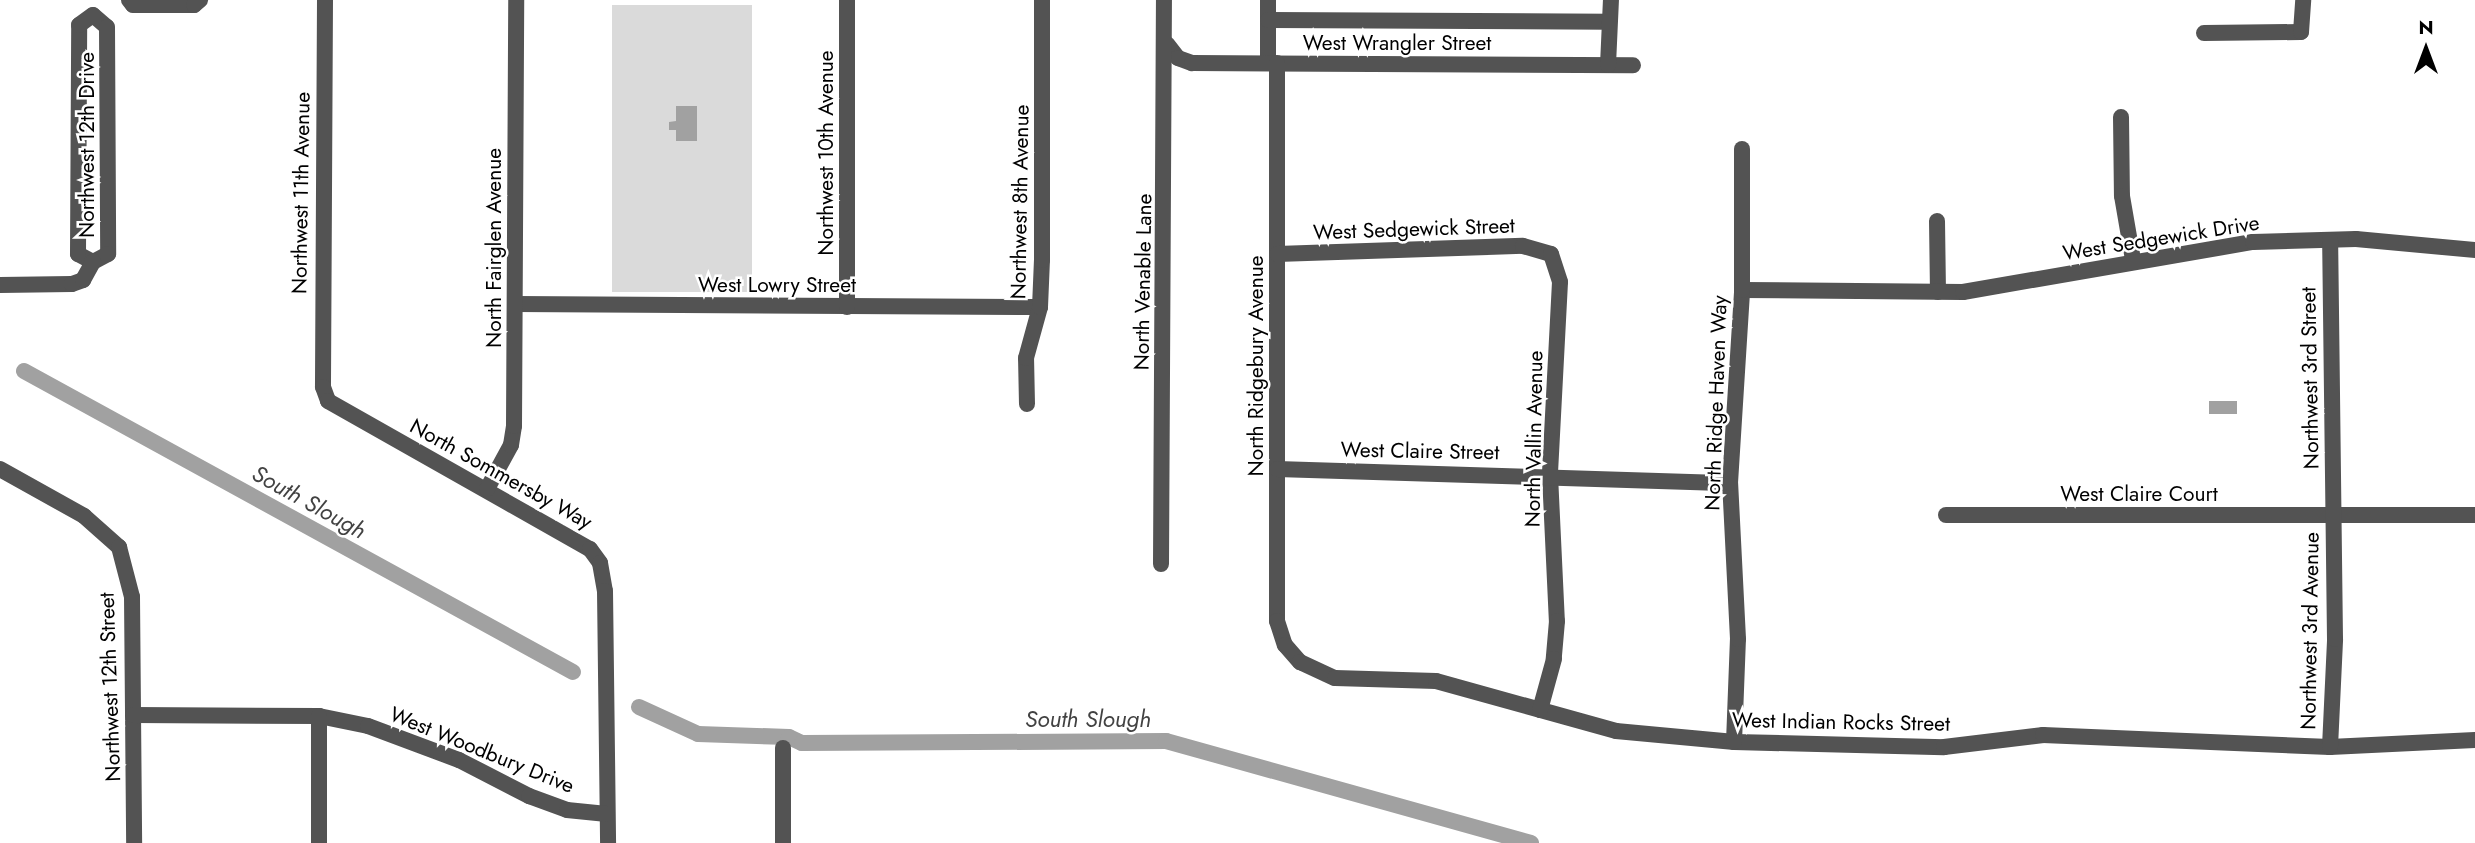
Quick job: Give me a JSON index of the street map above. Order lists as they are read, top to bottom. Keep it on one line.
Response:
{"streets":{"street":["West Wrangler Street","Northwest 12th Drive","Northwest 10th Avenue","Northwest 11th Avenue","Northwest 8th Avenue","West Sedgewick Street","West Sedgewick Drive","North Fairglen Avenue","North Venable Lane","West Lowry Street","North Ridgebury Avenue","Northwest 3rd Street","North Ridge Haven Way","North Vallin Avenue","West Claire Street","North Sommersby Way","West Claire Court","Northwest 3rd Avenue","Northwest 12th Street","West Indian Rocks Street","West Woodbury Drive"]},"crossings":[["West Wrangler Street","North Venable Lane"],["West Wrangler Street","North Ridgebury Avenue"],["Northwest 10th Avenue","West Lowry Street"],["Northwest 11th Avenue","North Sommersby Way"],["Northwest 8th Avenue","West Lowry Street"],["West Sedgewick Street","North Ridgebury Avenue"],["West Sedgewick Street","North Vallin Avenue"],["West Sedgewick Drive","Northwest 3rd Street"],["West Sedgewick Drive","North Ridge Haven Way"],["North Fairglen Avenue","West Lowry Street"],["North Fairglen Avenue","North Sommersby Way"],["North Ridgebury Avenue","West Claire Street"],["North Ridgebury Avenue","West Indian Rocks Street"],["Northwest 3rd Street","West Claire Court"],["Northwest 3rd Street","Northwest 3rd Avenue"],["North Ridge Haven Way","West Claire Street"],["North Ridge Haven Way","West Indian Rocks Street"],["North Vallin Avenue","West Claire Street"],["North Vallin Avenue","West Indian Rocks Street"],["North Sommersby Way","West Woodbury Drive"],["West Claire Court","Northwest 3rd Avenue"],["Northwest 3rd Avenue","West Indian Rocks Street"],["Northwest 12th Street","West Woodbury Drive"]],"water":["South Slough"],"north":"top"}
